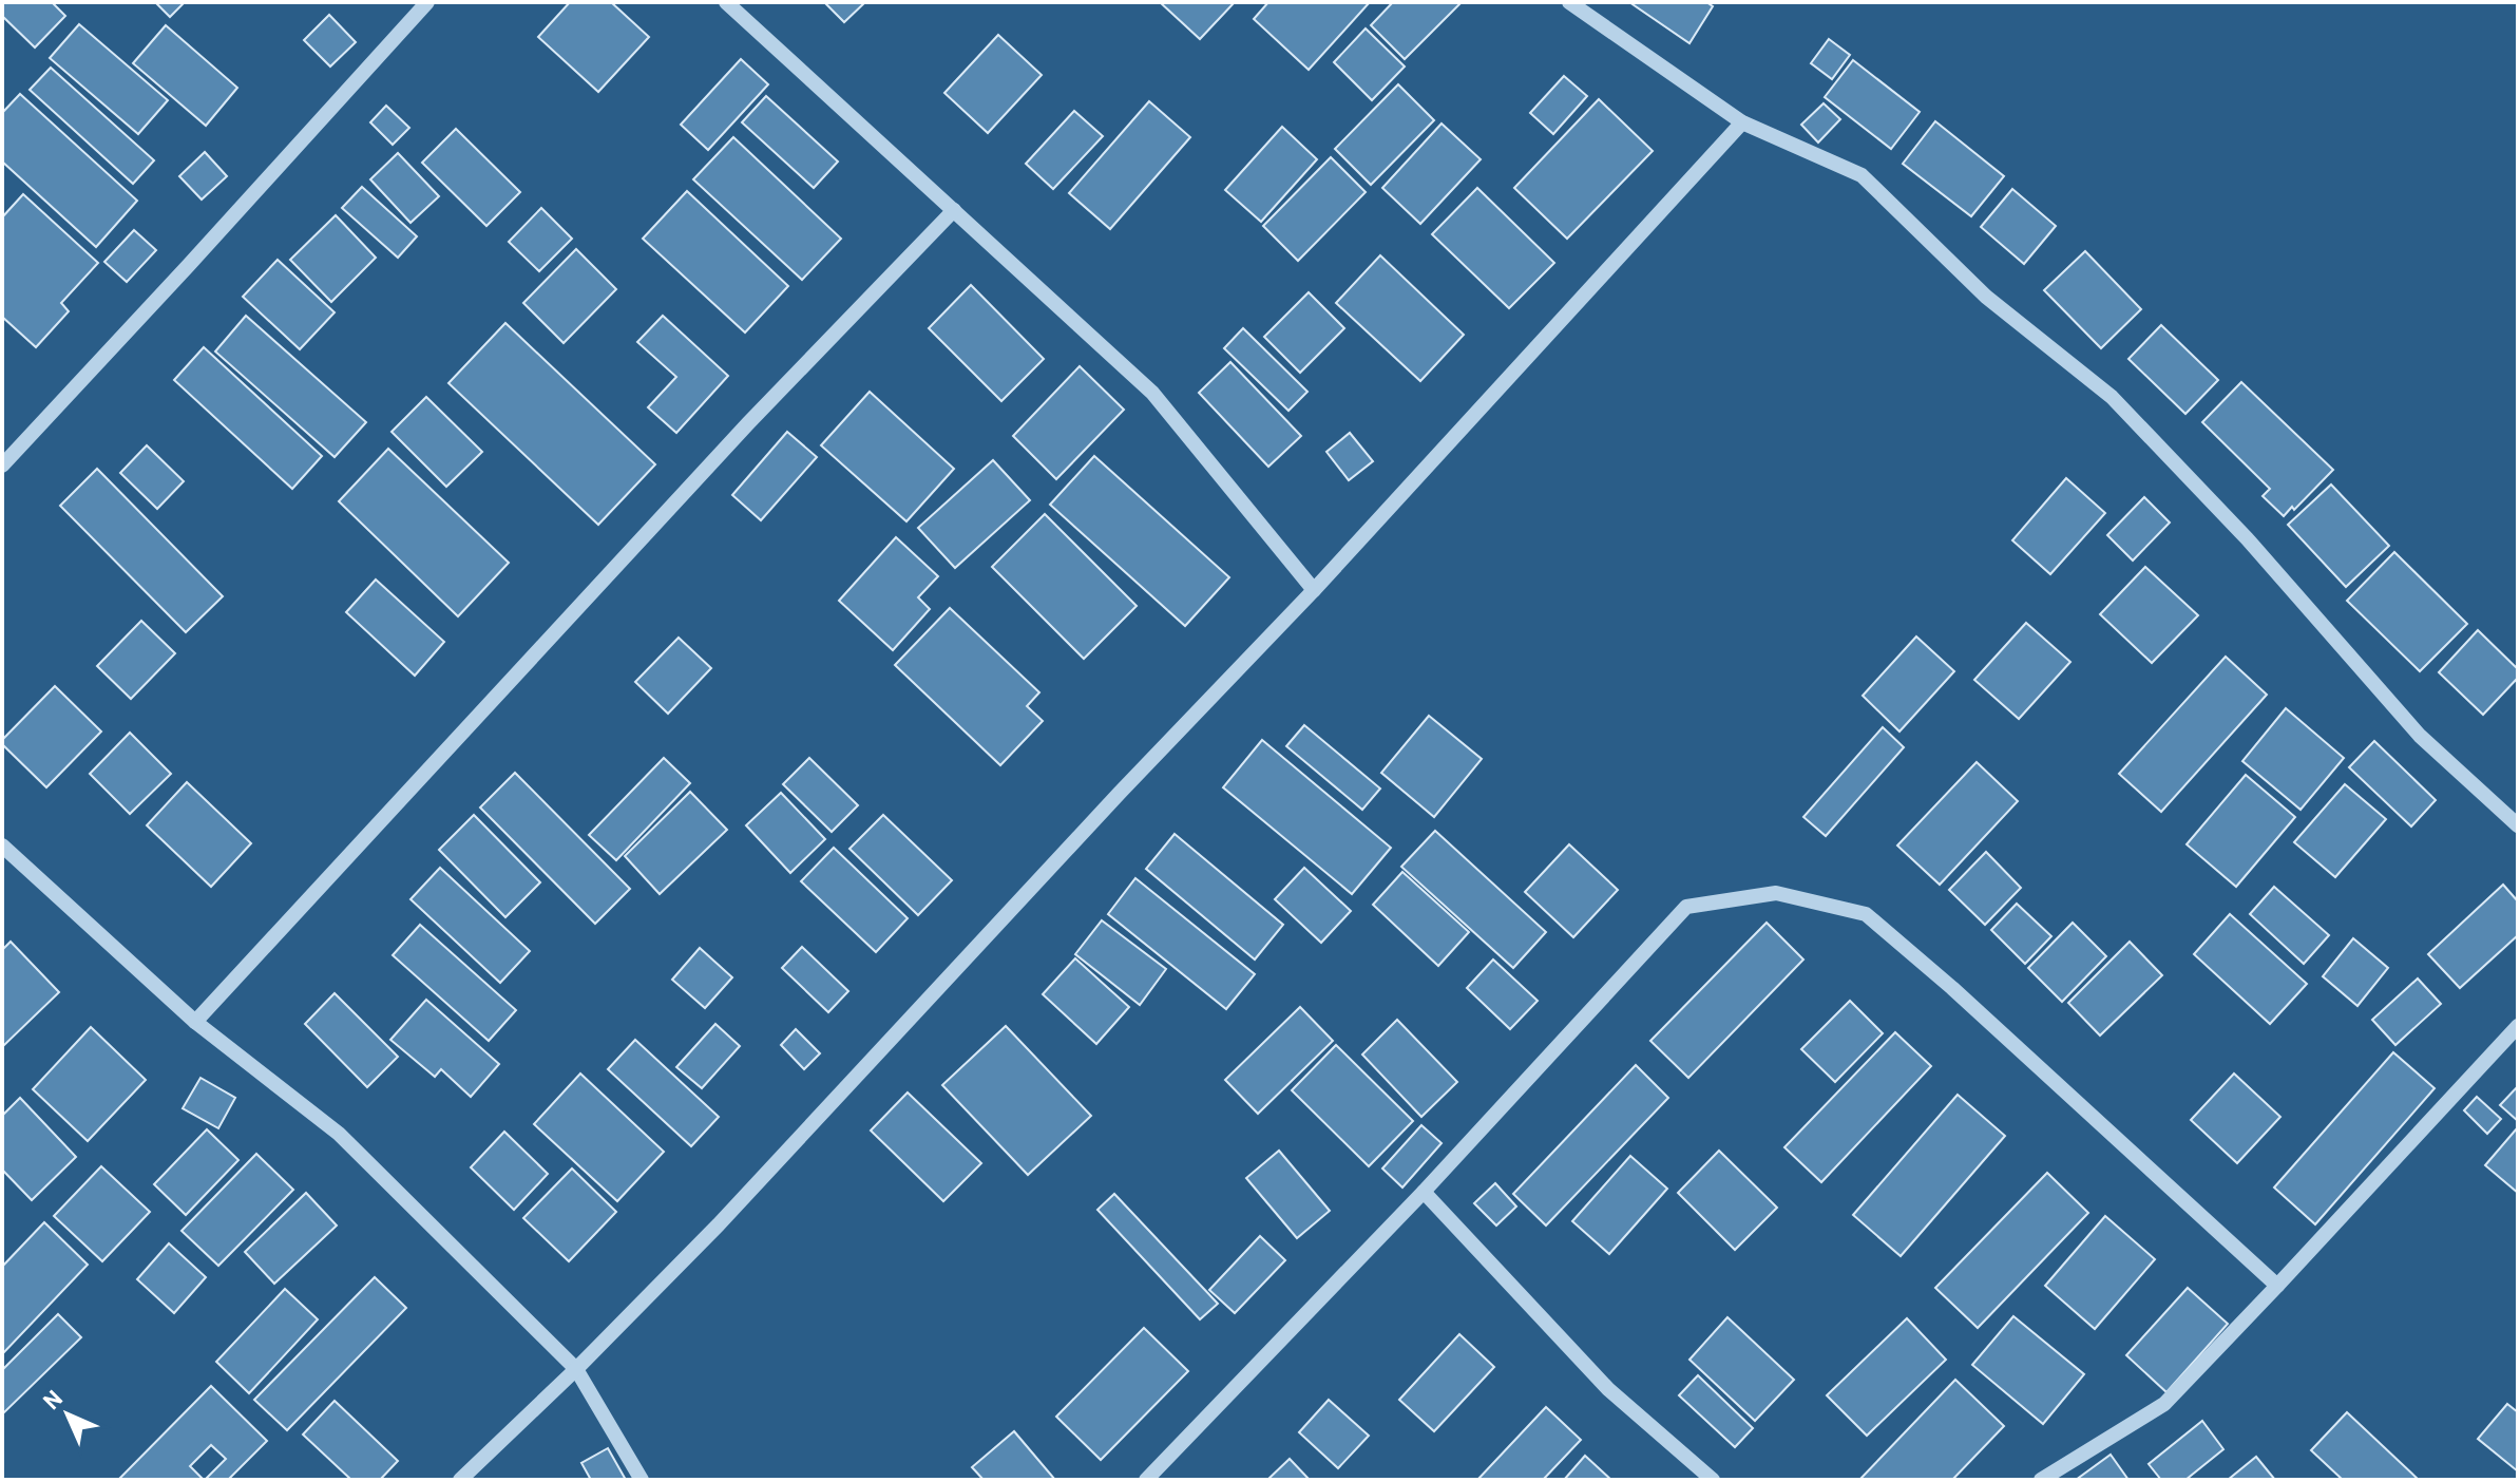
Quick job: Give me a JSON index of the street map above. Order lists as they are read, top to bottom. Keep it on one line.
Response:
{"north":"top left"}
